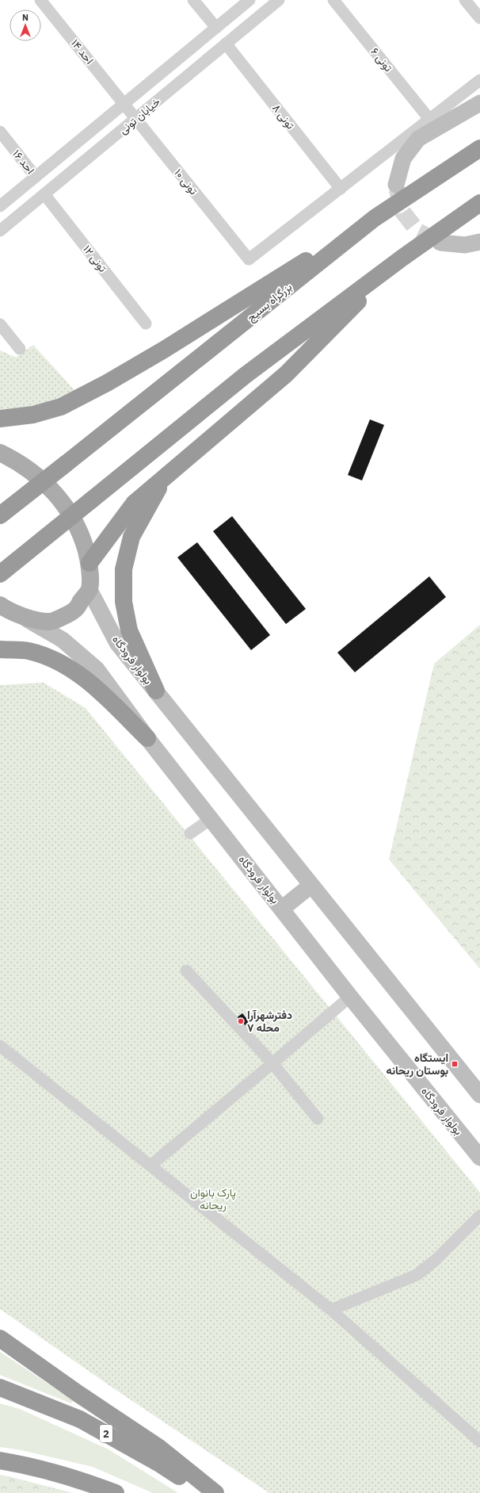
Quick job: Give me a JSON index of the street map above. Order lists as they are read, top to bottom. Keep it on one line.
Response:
{"streets":{"highway":["بزرگراه بسیج","2"],"main road":["بولوار فرودگاه"],"street":["احد ۱۴","تونی ۶","خیابان تونی","تونی ۸","احد ۱۶","تونی ۱۰","تونی ۱۲"]},"crossings":[["احد ۱۴","خیابان تونی"],["احد ۱۴","تونی ۱۰"],["خیابان تونی","تونی ۸"],["خیابان تونی","احد ۱۶"],["خیابان تونی","تونی ۱۰"],["خیابان تونی","تونی ۱۲"],["تونی ۸","تونی ۱۰"]],"parks":["پارک بانوان ریحانه"],"places":{"other":["دفترشهرآرا محله ۷"],"transit":["ایستگاه بوستان ریحانه"]},"north":"top"}
